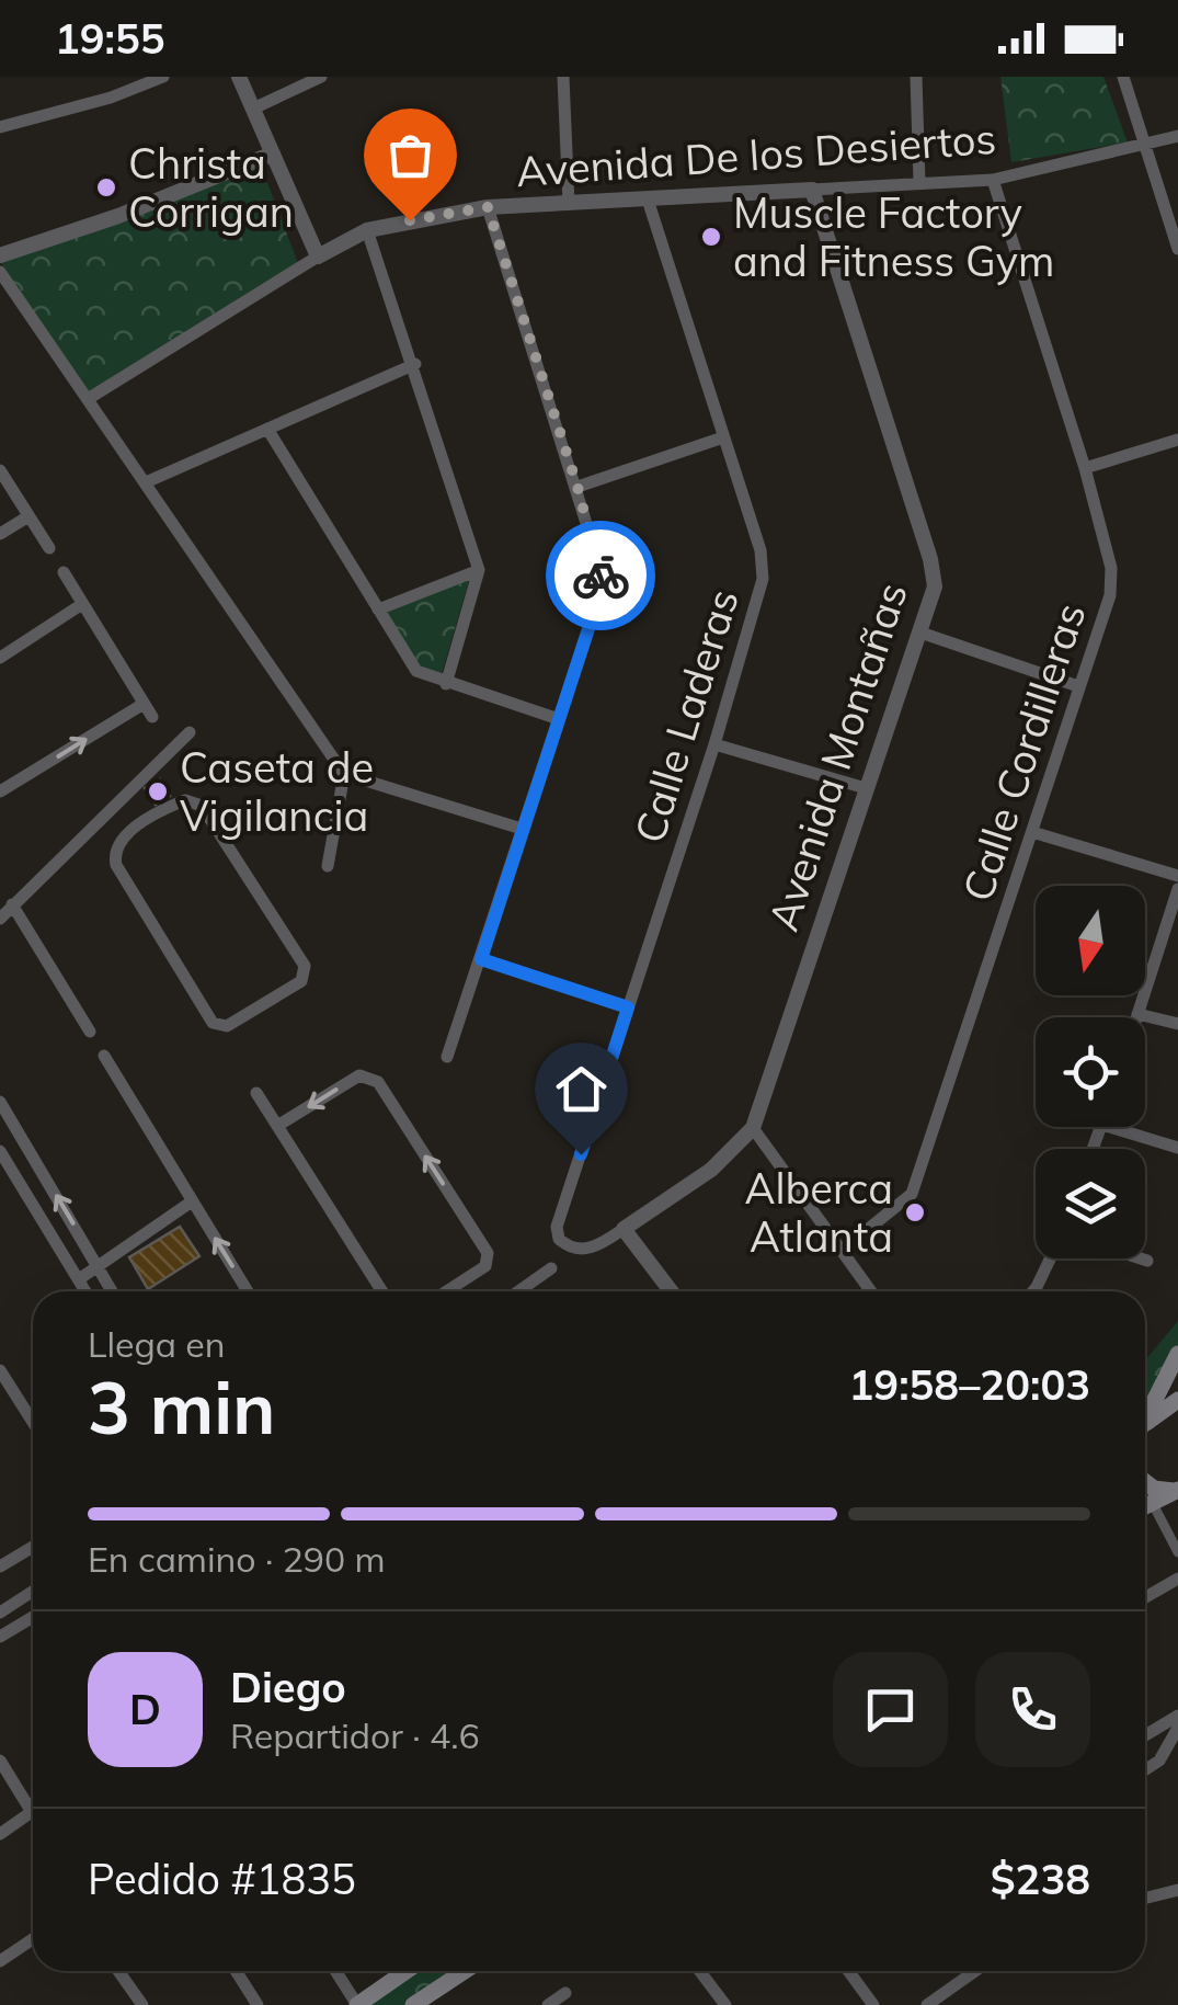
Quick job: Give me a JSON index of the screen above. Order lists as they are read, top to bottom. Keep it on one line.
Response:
{"streets":{"street":["Avenida De los Desiertos","Calle Laderas","Calle Cordilleras","Avenida Montañas"]},"crossings":[["Avenida De los Desiertos","Calle Laderas"],["Avenida De los Desiertos","Calle Cordilleras"],["Avenida De los Desiertos","Avenida Montañas"],["Calle Laderas","Avenida Montañas"]],"places":["Christa Corrigan","Muscle Factory and Fitness Gym","Caseta de Vigilancia","Alberca Atlanta"],"north":"bottom","page":{"status":"19:55","heading":["3 min","Llega en","19:58–20:03"],"panel":["Diego","Repartidor · 4.6","Pedido #1835","$238"],"bar":"En camino · 290 m","round":"D"}}
